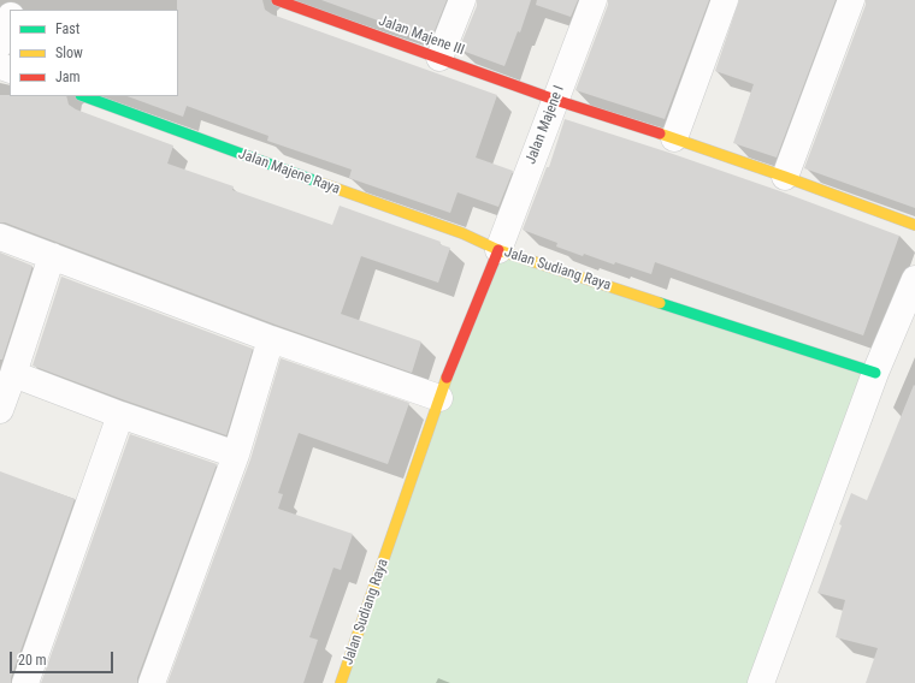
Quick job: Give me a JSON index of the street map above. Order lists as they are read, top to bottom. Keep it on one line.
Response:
{"streets":{"street":["Jalan Majene III","Jalan Majene I","Jalan Majene Raya","Jalan Sudiang Raya"]},"crossings":[["Jalan Majene III","Jalan Majene I"],["Jalan Majene I","Jalan Majene Raya"],["Jalan Majene I","Jalan Sudiang Raya"],["Jalan Majene Raya","Jalan Sudiang Raya"]],"legend":["Fast","Slow","Jam"],"scale_bar":"20 m"}
